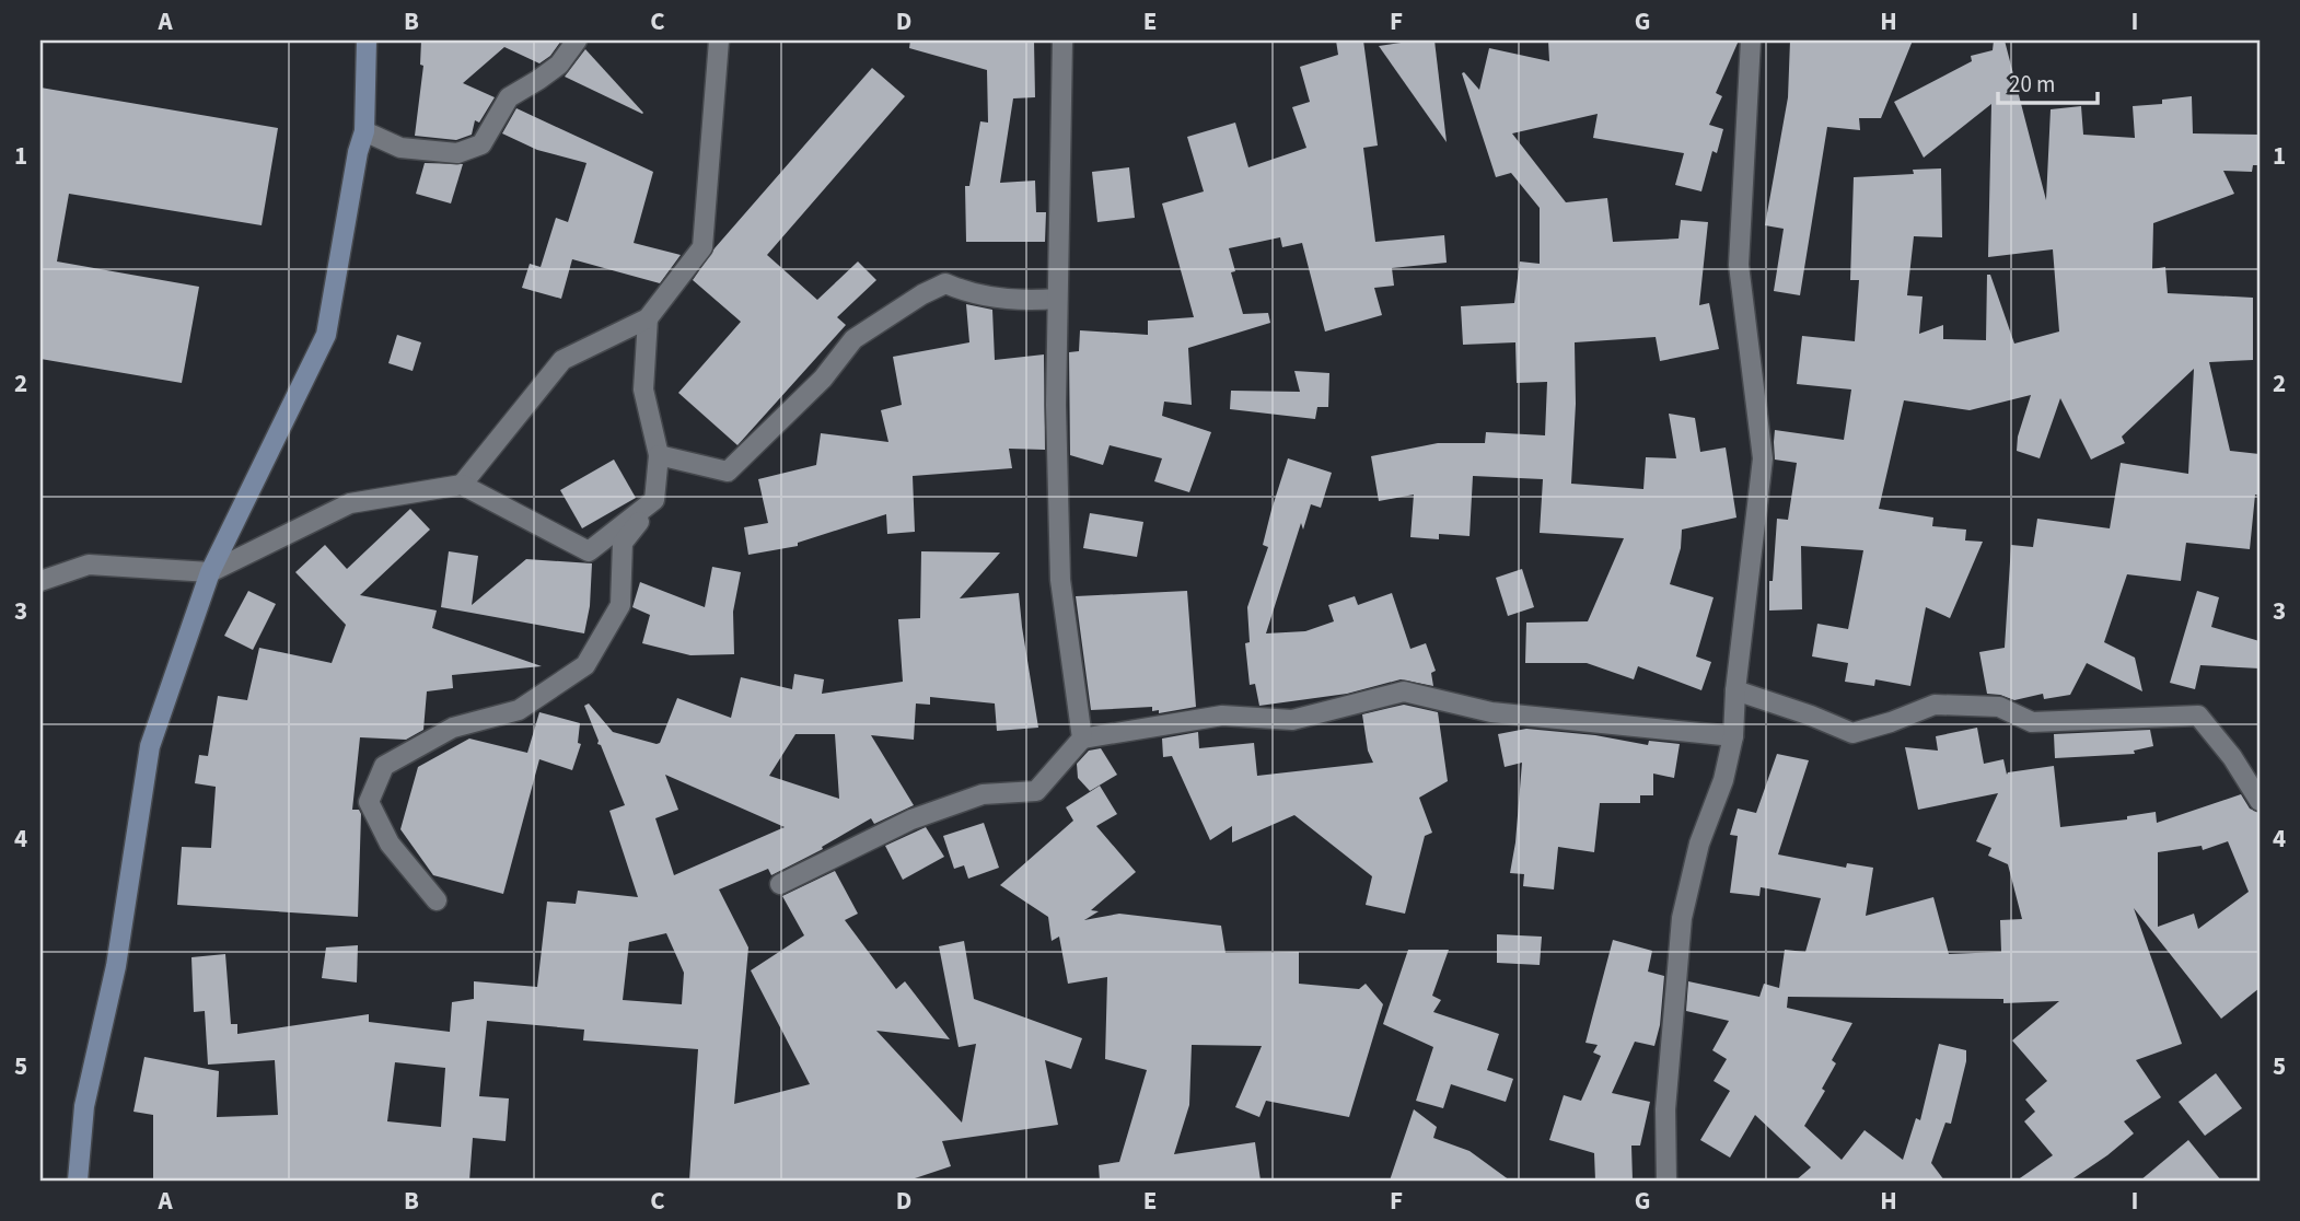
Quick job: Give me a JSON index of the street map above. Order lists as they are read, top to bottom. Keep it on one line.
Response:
{"scale_bar":"20 m","grid":{"columns":["A","B","C","D","E","F","G","H","I"],"rows":["1","2","3","4","5"]}}
